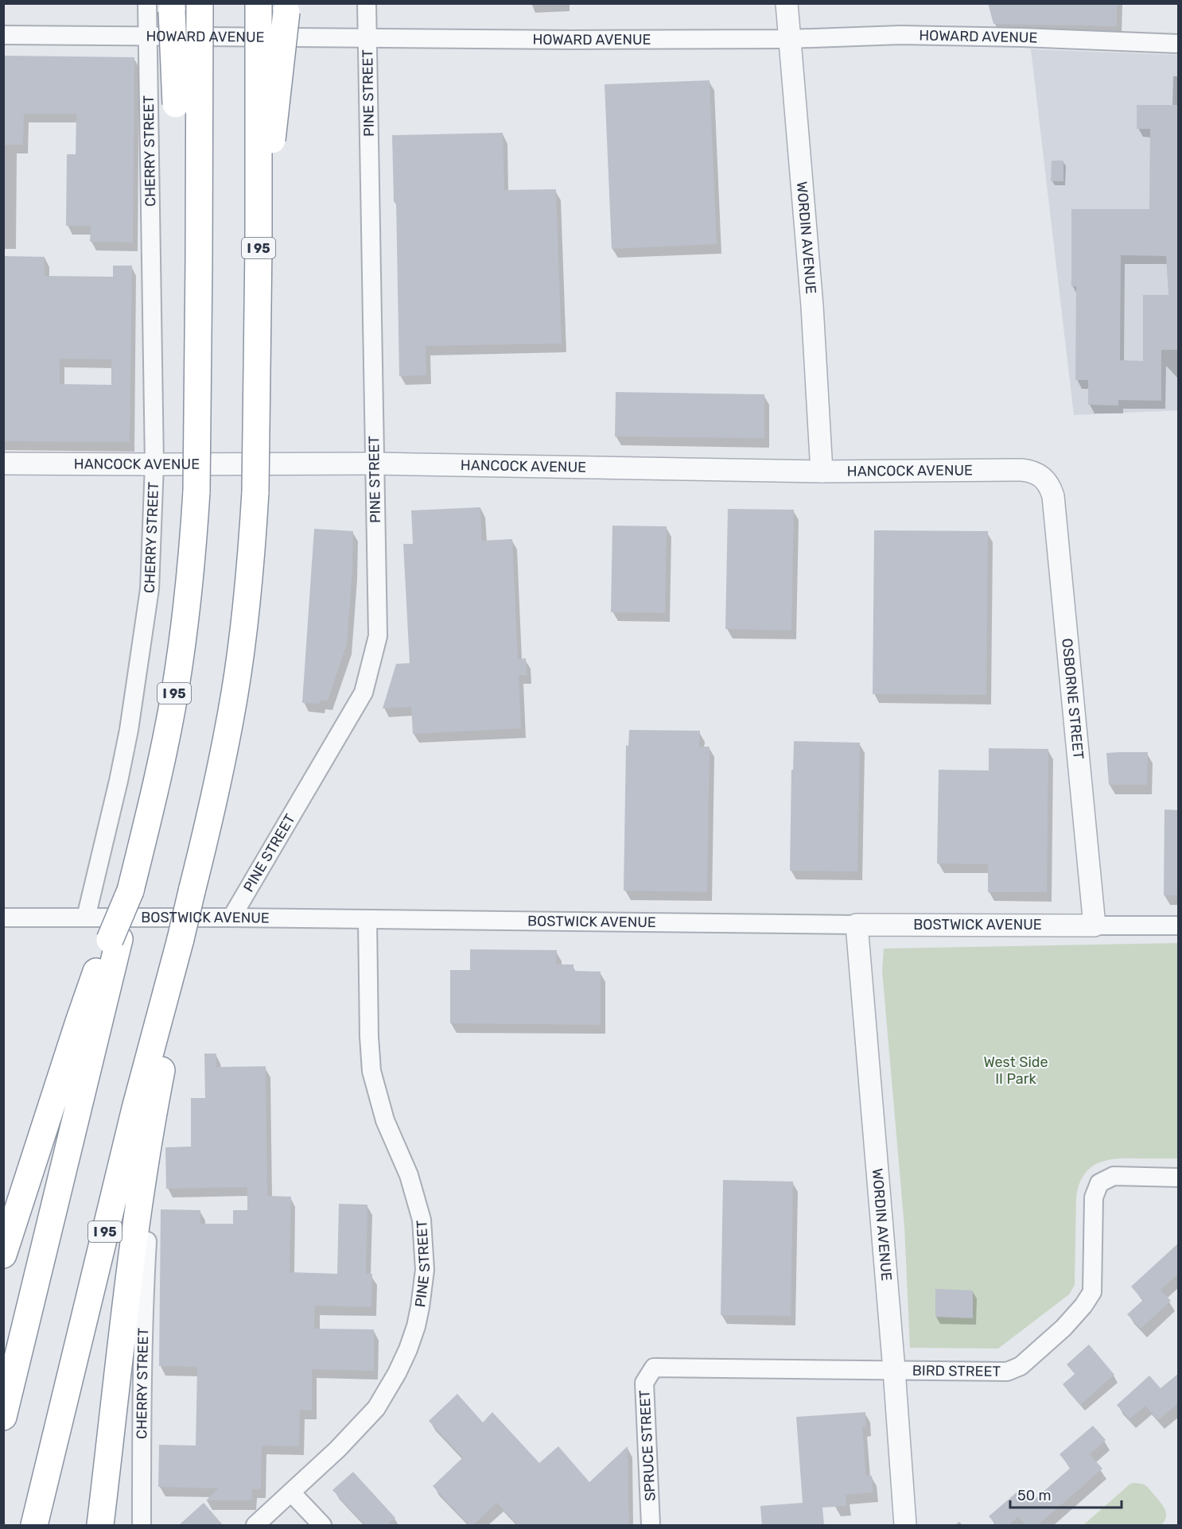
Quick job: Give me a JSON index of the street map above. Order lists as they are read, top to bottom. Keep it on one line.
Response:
{"streets":{"highway":["I 95"],"street":["HOWARD AVENUE","PINE STREET","CHERRY STREET","WORDIN AVENUE","HANCOCK AVENUE","OSBORNE STREET","BOSTWICK AVENUE","BIRD STREET","SPRUCE STREET"]},"crossings":[["HOWARD AVENUE","PINE STREET"],["HOWARD AVENUE","CHERRY STREET"],["HOWARD AVENUE","WORDIN AVENUE"],["PINE STREET","HANCOCK AVENUE"],["PINE STREET","BOSTWICK AVENUE"],["CHERRY STREET","HANCOCK AVENUE"],["CHERRY STREET","BOSTWICK AVENUE"],["WORDIN AVENUE","HANCOCK AVENUE"],["WORDIN AVENUE","BOSTWICK AVENUE"],["WORDIN AVENUE","BIRD STREET"],["HANCOCK AVENUE","OSBORNE STREET"],["OSBORNE STREET","BOSTWICK AVENUE"],["BIRD STREET","SPRUCE STREET"]],"parks":["West Side II Park"],"scale_bar":"50 m"}
